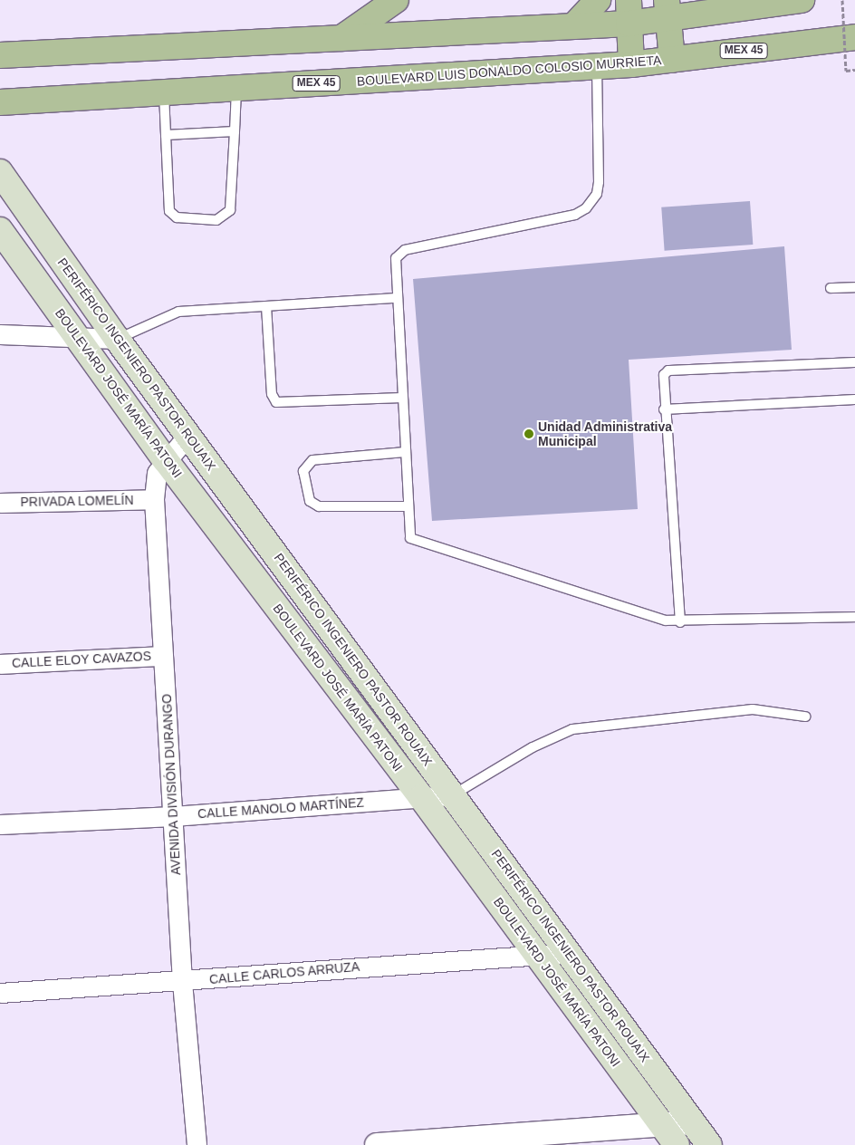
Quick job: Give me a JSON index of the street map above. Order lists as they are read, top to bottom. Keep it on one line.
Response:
{"streets":{"main road":["MEX 45","BOULEVARD LUIS DONALDO COLOSIO MURRIETA","PERIFÉRICO INGENIERO PASTOR ROUAIX","BOULEVARD JOSÉ MARÍA PATONI"],"street":["PRIVADA LOMELÍN","CALLE ELOY CAVAZOS","AVENIDA DIVISIÓN DURANGO","CALLE MANOLO MARTÍNEZ","CALLE CARLOS ARRUZA"]},"crossings":[["PERIFÉRICO INGENIERO PASTOR ROUAIX","AVENIDA DIVISIÓN DURANGO"],["PERIFÉRICO INGENIERO PASTOR ROUAIX","CALLE MANOLO MARTÍNEZ"],["PERIFÉRICO INGENIERO PASTOR ROUAIX","CALLE CARLOS ARRUZA"],["BOULEVARD JOSÉ MARÍA PATONI","AVENIDA DIVISIÓN DURANGO"],["BOULEVARD JOSÉ MARÍA PATONI","CALLE MANOLO MARTÍNEZ"],["BOULEVARD JOSÉ MARÍA PATONI","CALLE CARLOS ARRUZA"],["PRIVADA LOMELÍN","AVENIDA DIVISIÓN DURANGO"],["CALLE ELOY CAVAZOS","AVENIDA DIVISIÓN DURANGO"],["AVENIDA DIVISIÓN DURANGO","CALLE MANOLO MARTÍNEZ"],["AVENIDA DIVISIÓN DURANGO","CALLE CARLOS ARRUZA"]],"places":["Unidad Administrativa Municipal"]}
